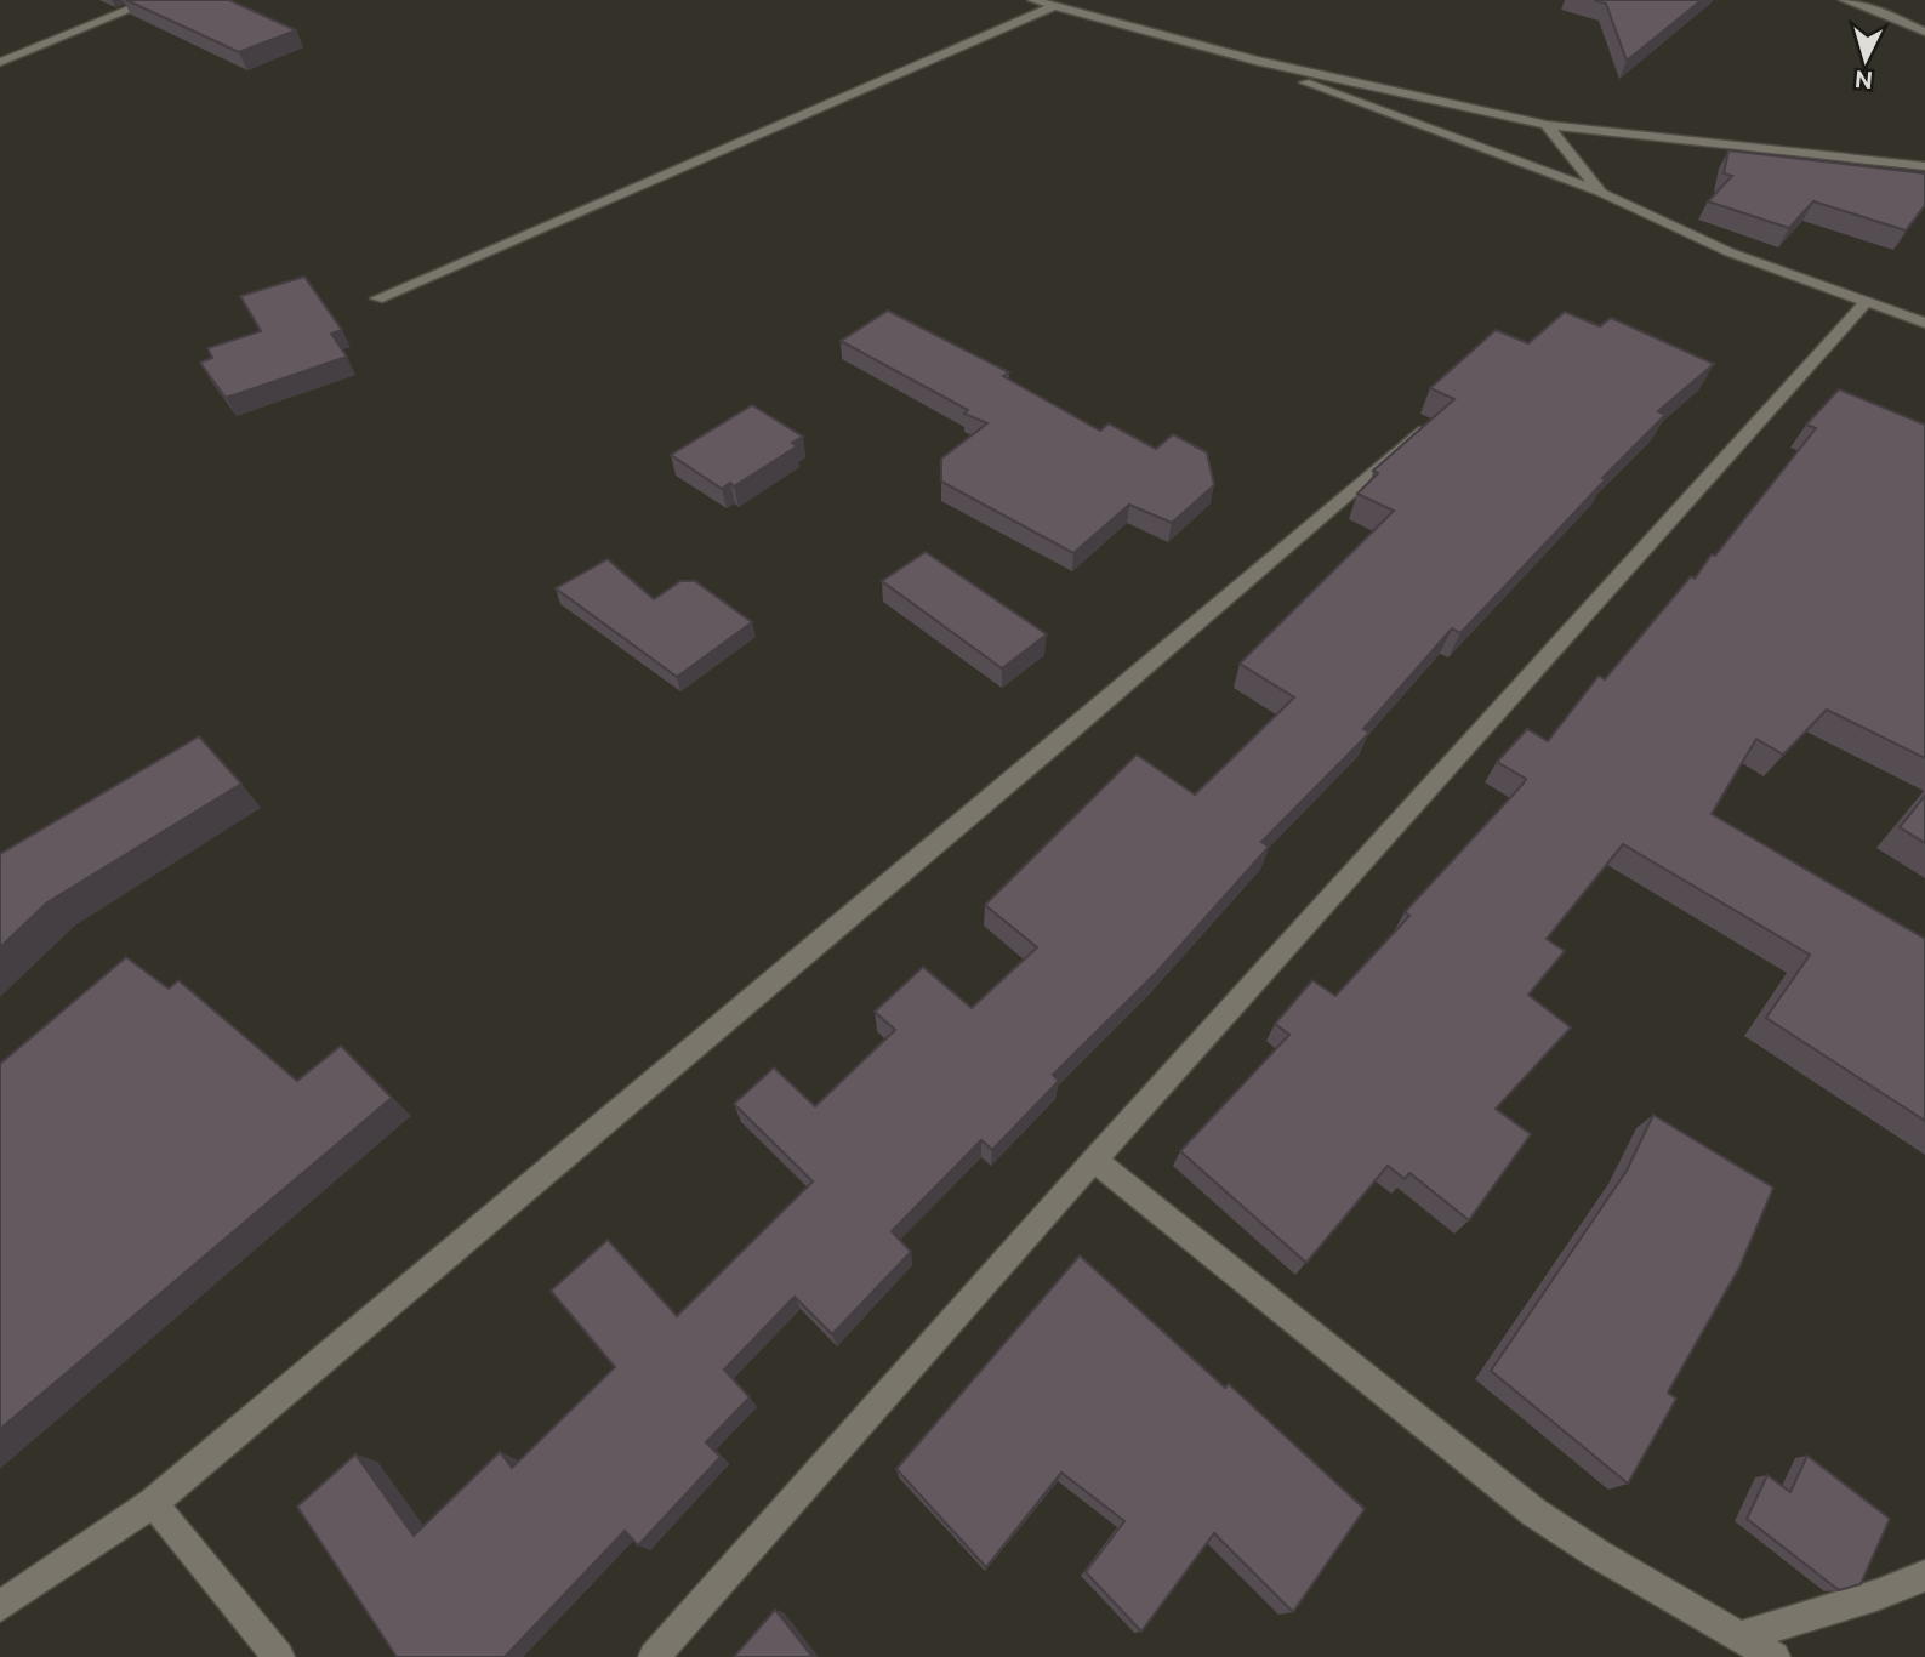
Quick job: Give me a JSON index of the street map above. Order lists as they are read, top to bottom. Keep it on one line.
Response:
{"north":"bottom"}
